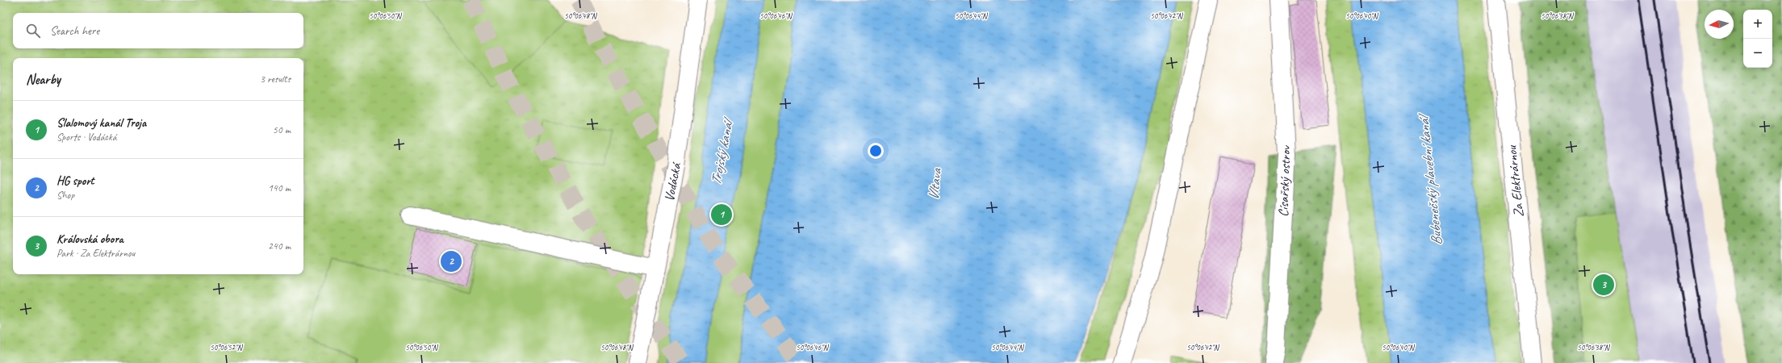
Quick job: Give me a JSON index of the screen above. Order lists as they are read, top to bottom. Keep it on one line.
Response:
{"streets":{"street":["Císařský ostrov","Za Elektrárnou","Vodácká"]},"water":["Trojský kanál","Bubenečský plavební kanál","Vltava"],"north":"left","page":{"map_buttons":["+","−"],"search":"Search here","heading":["Nearby","3 results"],"list":[{"mark":"1","name":"Slalomový kanál Troja","note":"Sports · Vodácká","value":"50 m"},{"mark":"2","name":"HG sport","note":"Shop","value":"140 m"},{"mark":"3","name":"Královská obora","note":"Park · Za Elektrárnou","value":"240 m"}],"pins":["1","2","3"]},"coordinates":["50°06'50\"N","50°06'48\"N","50°06'46\"N","50°06'44\"N","50°06'42\"N","50°06'40\"N","50°06'38\"N","50°06'52\"N"]}
